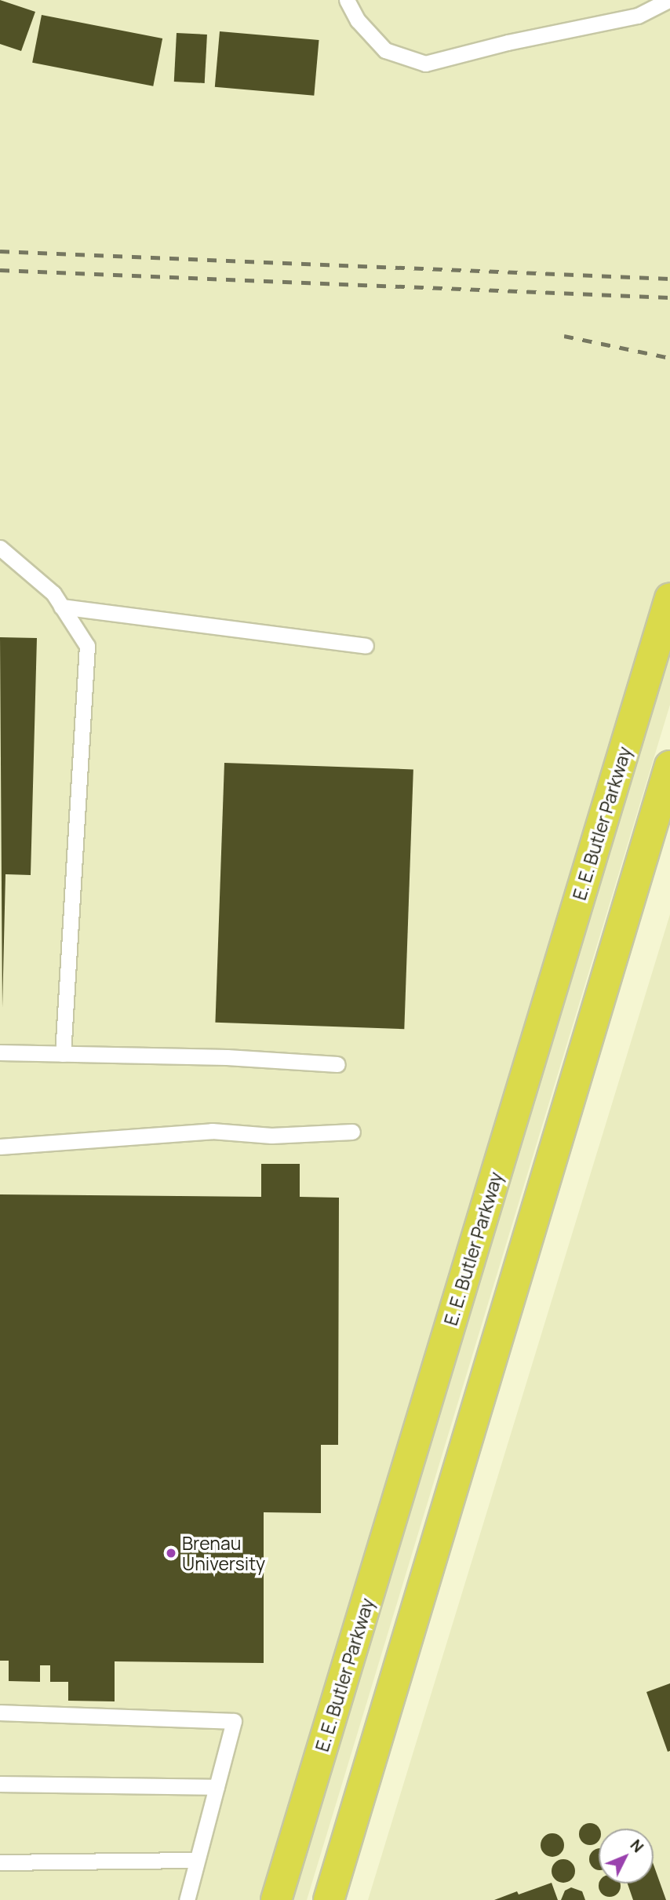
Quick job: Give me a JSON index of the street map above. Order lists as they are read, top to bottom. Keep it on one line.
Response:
{"streets":{"highway":["E. E. Butler Parkway"]},"places":["Brenau University"],"north":"top right"}
